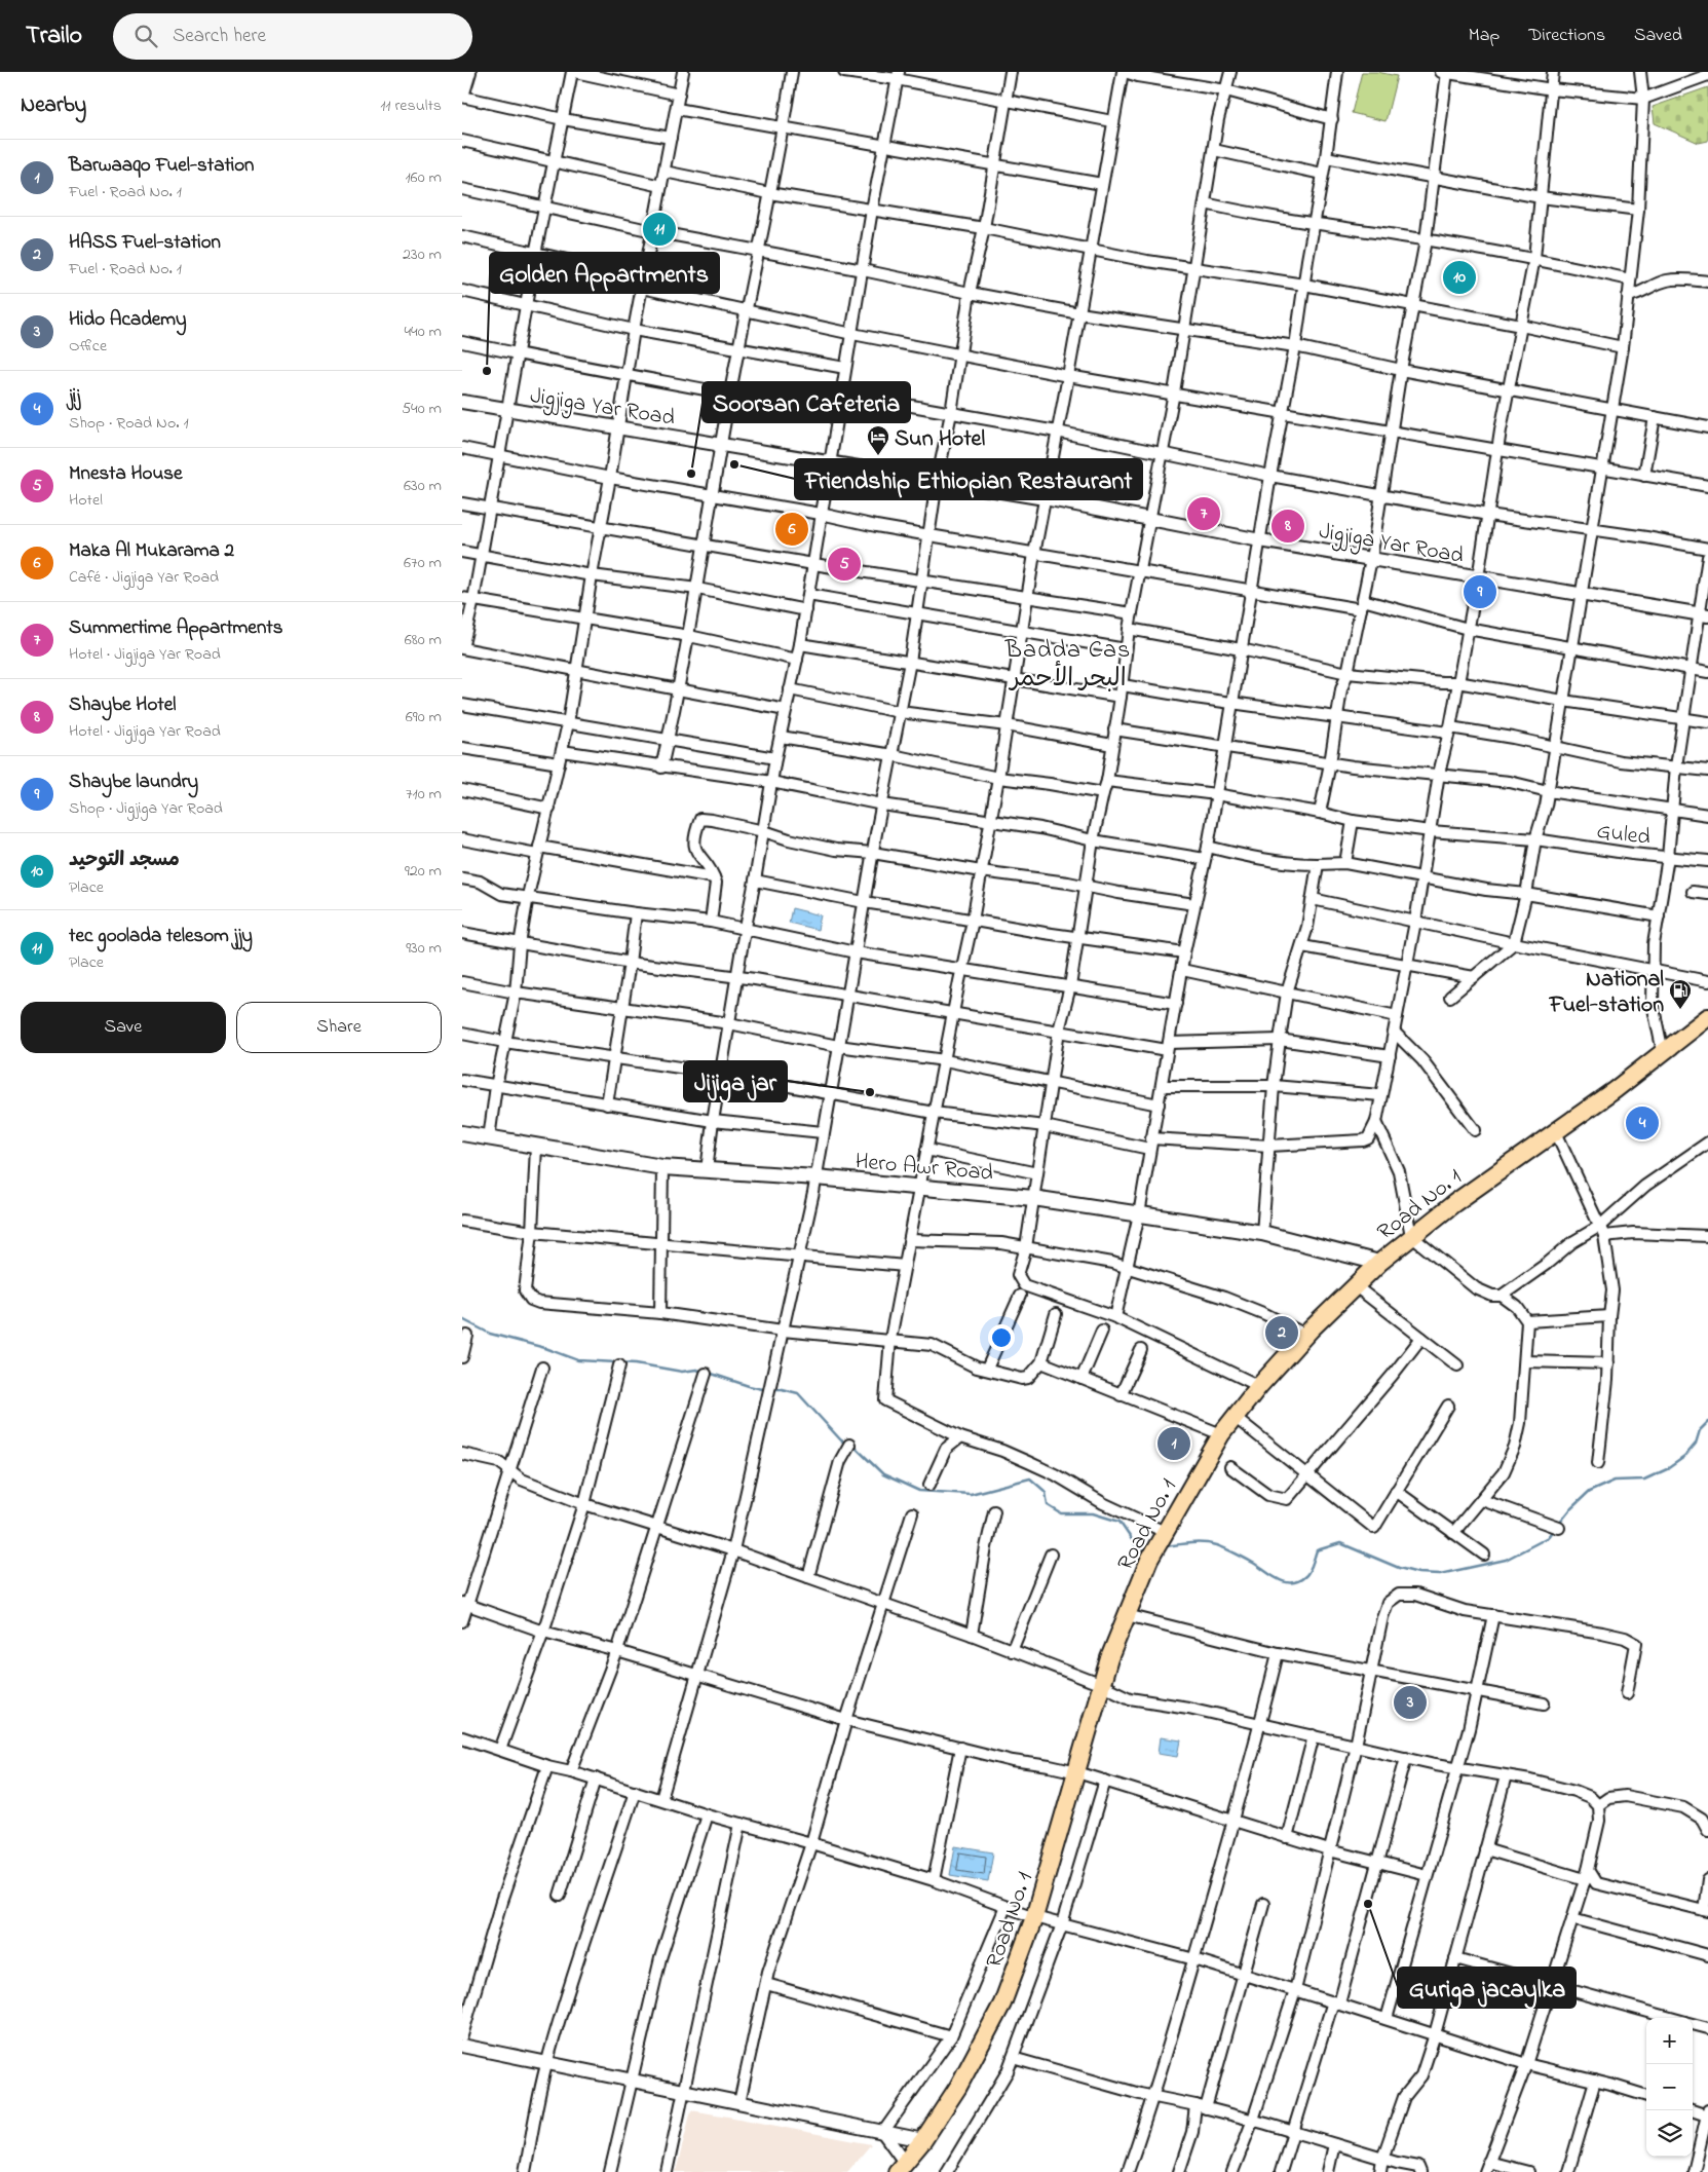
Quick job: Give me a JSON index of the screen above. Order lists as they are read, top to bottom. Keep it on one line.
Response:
{"streets":{"highway":["Road No. 1"],"main road":["Hero Awr Road"],"street":["Jigjiga Yar Road","Guled"]},"crossings":[["Hero Awr Road","Road No. 1"]],"districts":["Badda Cas البحر الأحمر"],"places":{"other":["Golden Appartments","Friendship Ethiopian Restaurant","Soorsan Cafeteria","Jijiga jar","Guriga jacaylka"],"hotel":["Sun Hotel"],"fuel station":["National Fuel-station"]},"page":{"header":"Trailo","search":"Search here","nav":["Map","Directions","Saved"],"heading":["Nearby","11 results"],"list":[{"mark":"1","name":"Barwaaqo Fuel-station","note":"Fuel · Road No. 1","value":"160 m"},{"mark":"2","name":"HASS Fuel-station","note":"Fuel · Road No. 1","value":"230 m"},{"mark":"3","name":"Hido Academy","note":"Office","value":"440 m"},{"mark":"4","name":"jij","note":"Shop · Road No. 1","value":"540 m"},{"mark":"5","name":"Mnesta House","note":"Hotel","value":"630 m"},{"mark":"6","name":"Maka Al Mukarama 2","note":"Café · Jigjiga Yar Road","value":"670 m"},{"mark":"7","name":"Summertime Appartments","note":"Hotel · Jigjiga Yar Road","value":"680 m"},{"mark":"8","name":"Shaybe Hotel","note":"Hotel · Jigjiga Yar Road","value":"690 m"},{"mark":"9","name":"Shaybe laundry","note":"Shop · Jigjiga Yar Road","value":"710 m"},{"mark":"10","name":"مسجد التوحيد","note":"Place","value":"920 m"},{"mark":"11","name":"tec goolada telesom jjy","note":"Place","value":"930 m"}],"pins":["11","10","7","8","6","5","9","4","2","1","3"],"buttons":["Save","Share"],"map_buttons":["+","−"]}}
